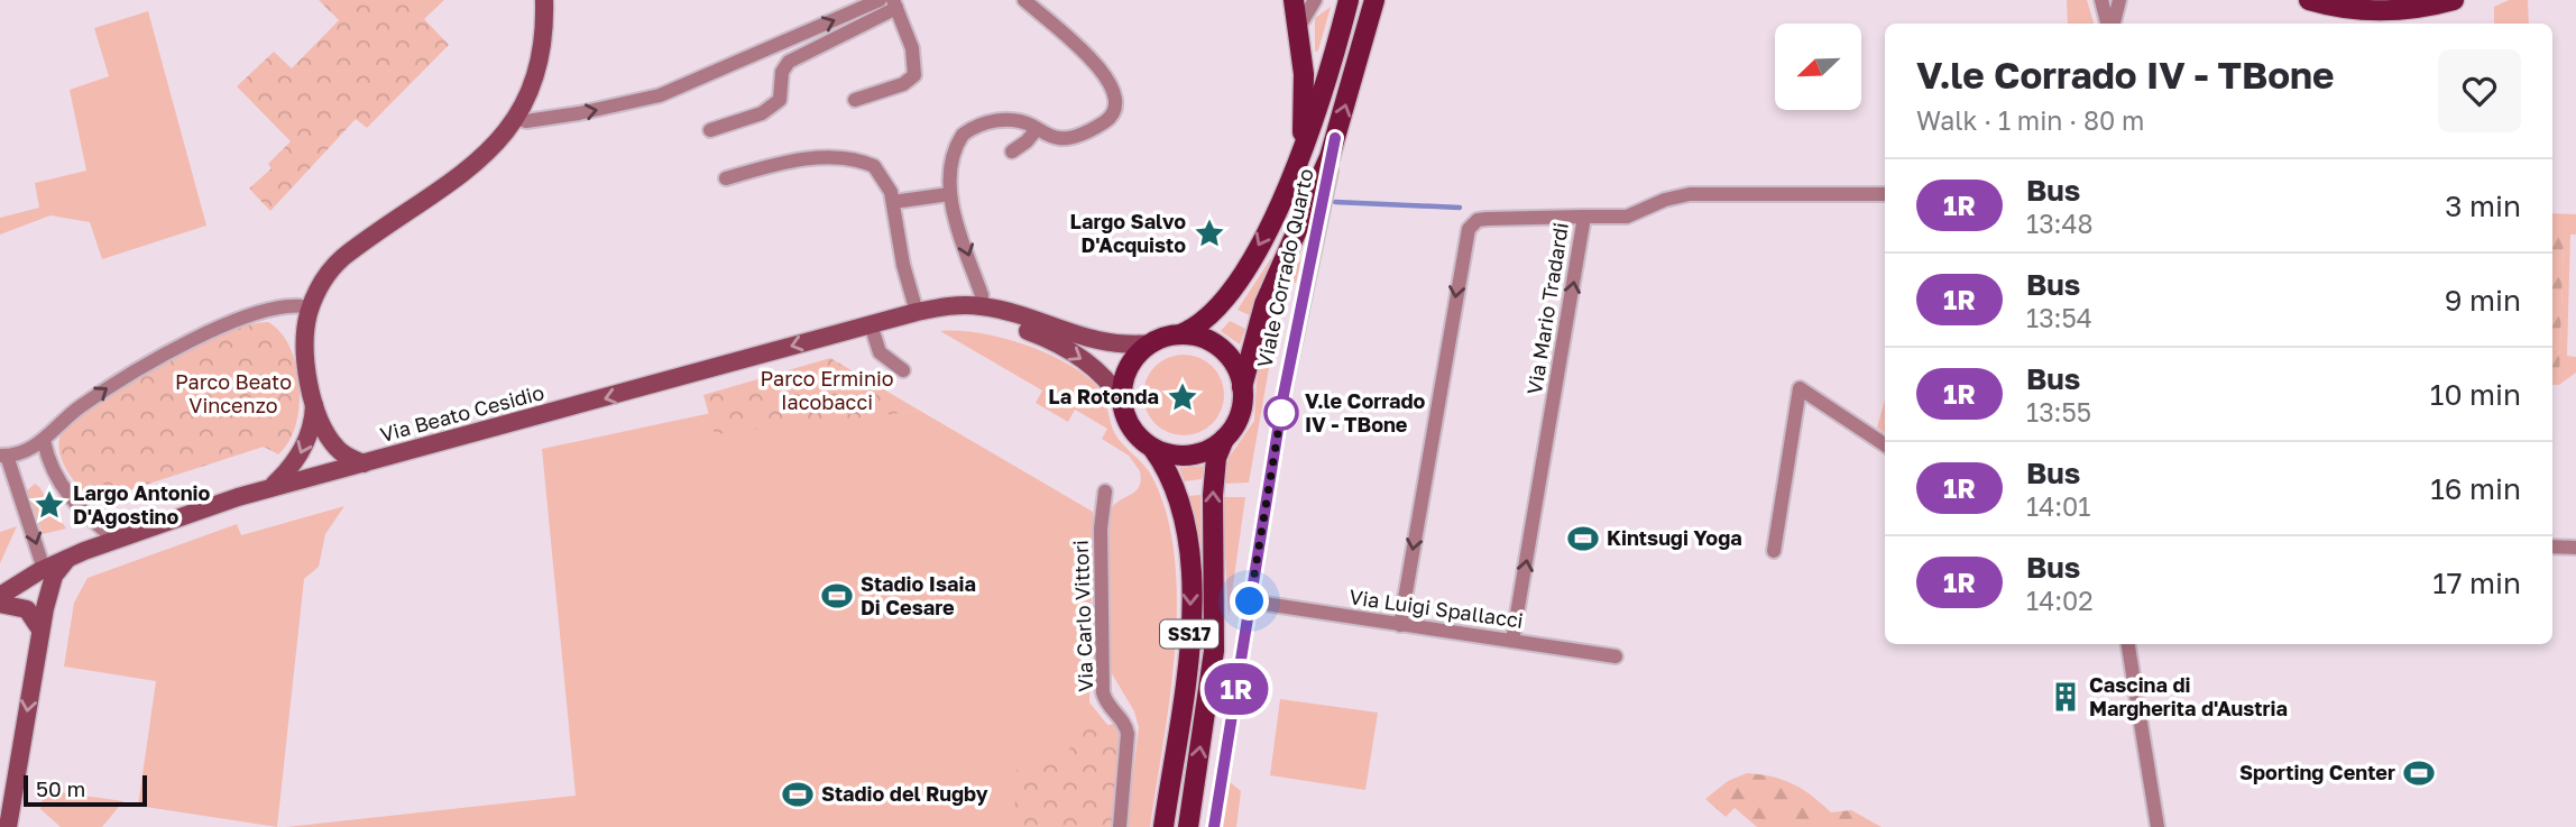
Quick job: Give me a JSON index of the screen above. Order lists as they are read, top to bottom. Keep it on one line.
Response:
{"streets":{"main road":["Viale Corrado Quarto","Via Beato Cesidio","SS17"],"street":["Via Mario Tradardi","Via Luigi Spallacci","Via Carlo Vittori"]},"crossings":[["Viale Corrado Quarto","Via Beato Cesidio"],["Viale Corrado Quarto","Via Luigi Spallacci"],["Viale Corrado Quarto","SS17"],["Via Mario Tradardi","Via Luigi Spallacci"],["Via Beato Cesidio","SS17"]],"parks":["Parco Erminio Iacobacci","Parco Beato Vincenzo"],"places":{"place":["Largo Salvo D'Acquisto","La Rotonda","Largo Antonio D'Agostino"],"other":["V.le Corrado IV - TBone"],"sports":["Kintsugi Yoga","Stadio Isaia Di Cesare","Sporting Center","Stadio del Rugby"],"building":["Cascina di Margherita d'Austria"]},"lines":["bus line 1R"],"scale_bar":"50 m","north":"bottom left","page":{"on_map":"1R","heading":["V.le Corrado IV - TBone","Walk · 1 min · 80 m"],"list":[{"mark":"1R","name":"Bus","note":"13:48","value":"3 min"},{"mark":"1R","name":"Bus","note":"13:54","value":"9 min"},{"mark":"1R","name":"Bus","note":"13:55","value":"10 min"},{"mark":"1R","name":"Bus","note":"14:01","value":"16 min"},{"mark":"1R","name":"Bus","note":"14:02","value":"17 min"}],"scale":"50 m"}}
